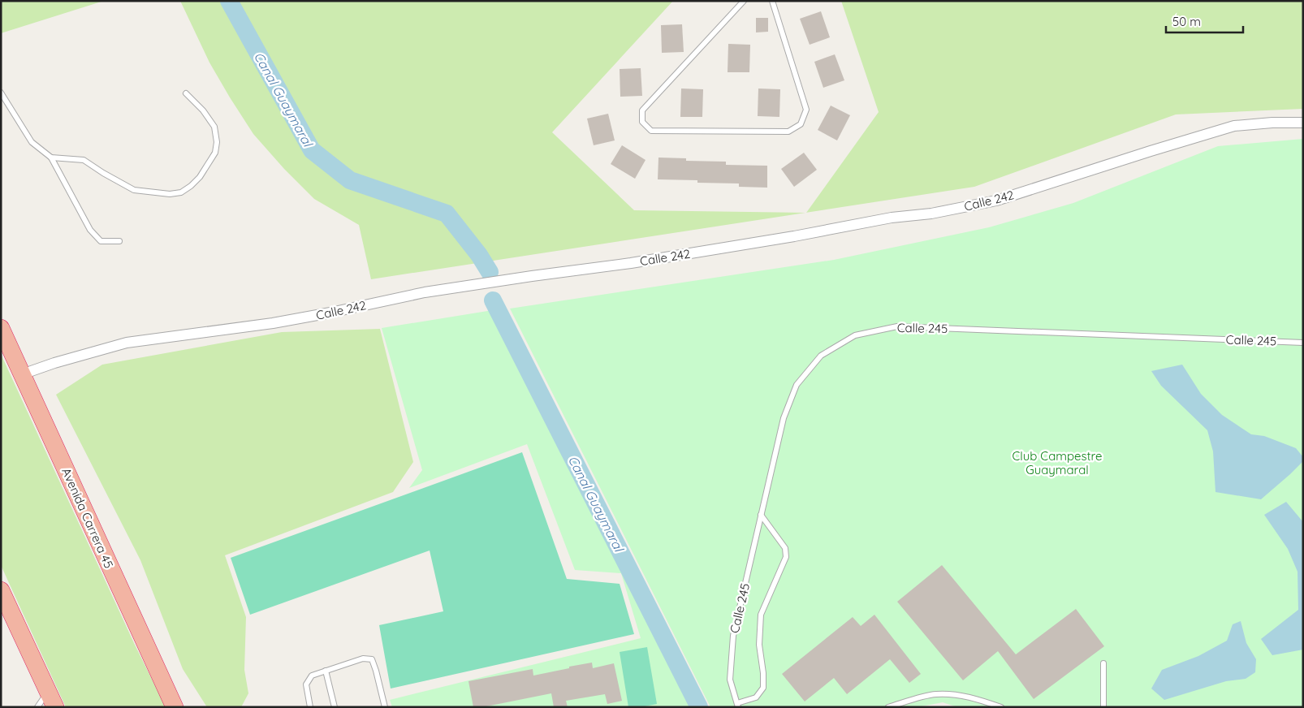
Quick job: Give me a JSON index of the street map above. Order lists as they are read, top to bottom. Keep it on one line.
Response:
{"streets":{"highway":["Avenida Carrera 45"],"street":["Calle 242"],"lane":["Calle 245"]},"crossings":[["Calle 242","Avenida Carrera 45"]],"water":["Canal Guaymaral"],"parks":["Club Campestre Guaymaral"],"scale_bar":"50 m"}
